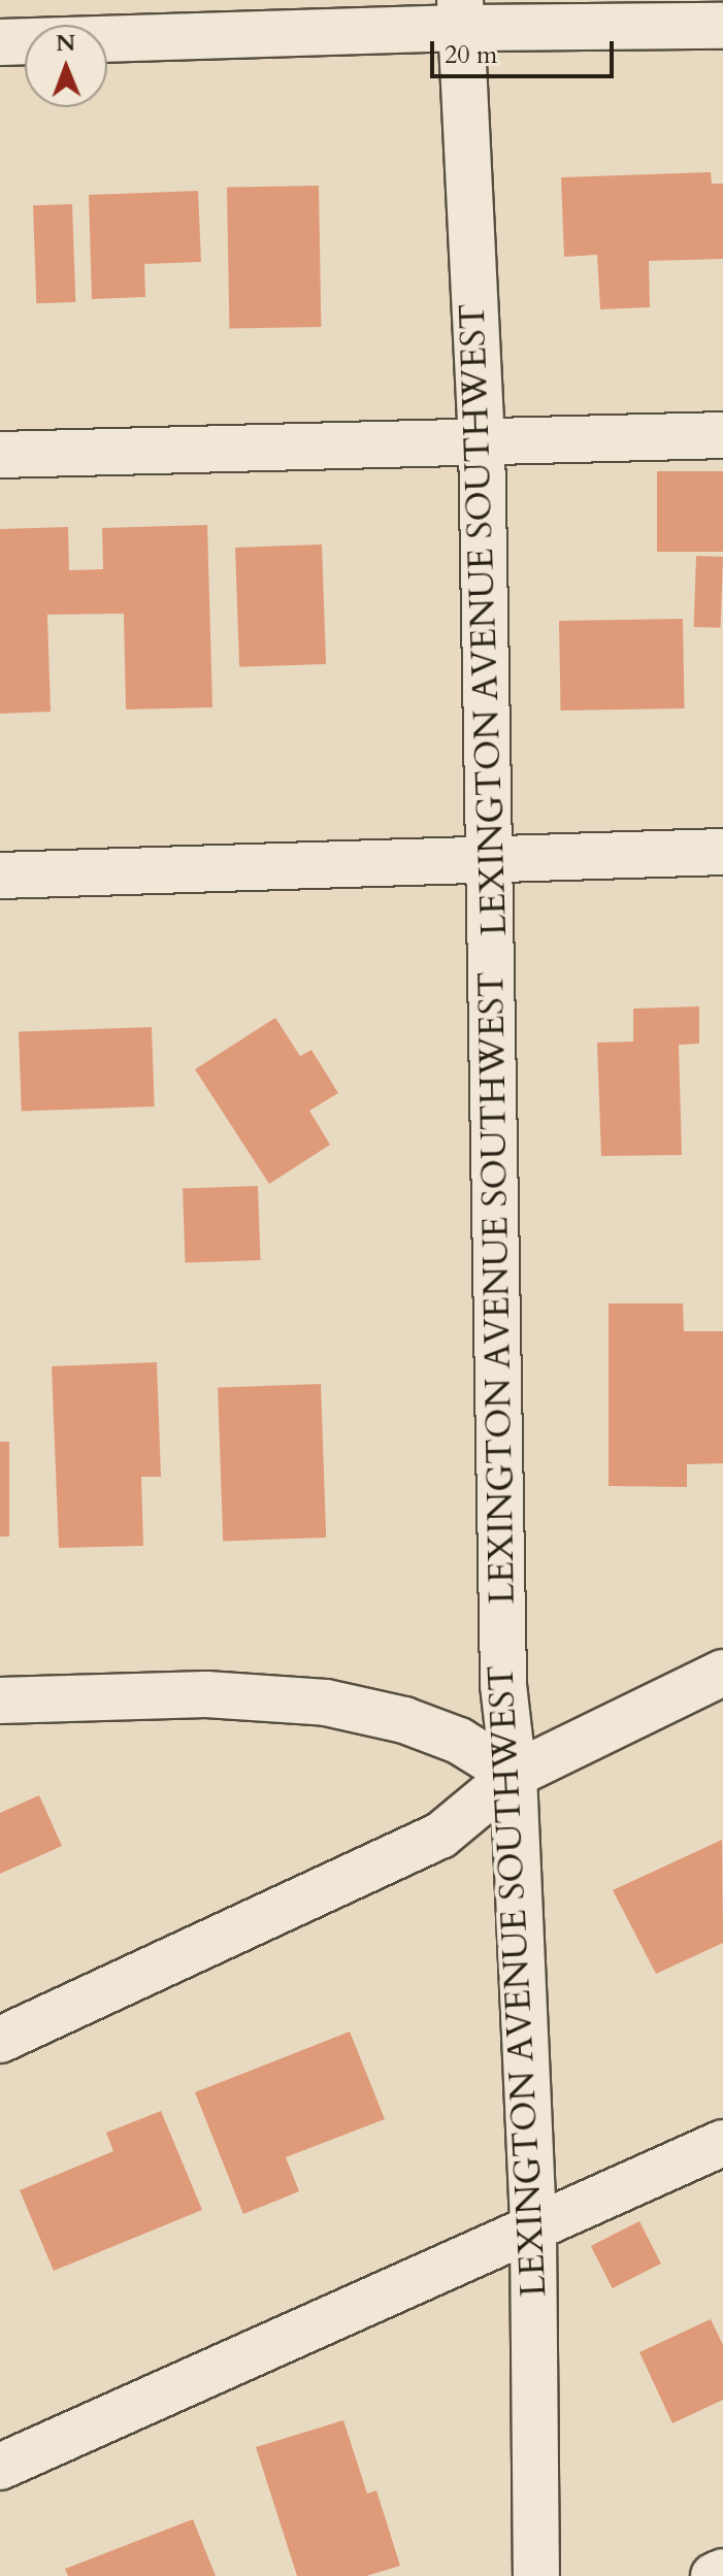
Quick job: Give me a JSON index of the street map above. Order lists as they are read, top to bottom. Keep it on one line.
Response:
{"streets":{"street":["LEXINGTON AVENUE SOUTHWEST"]},"scale_bar":"20 m","north":"top"}
